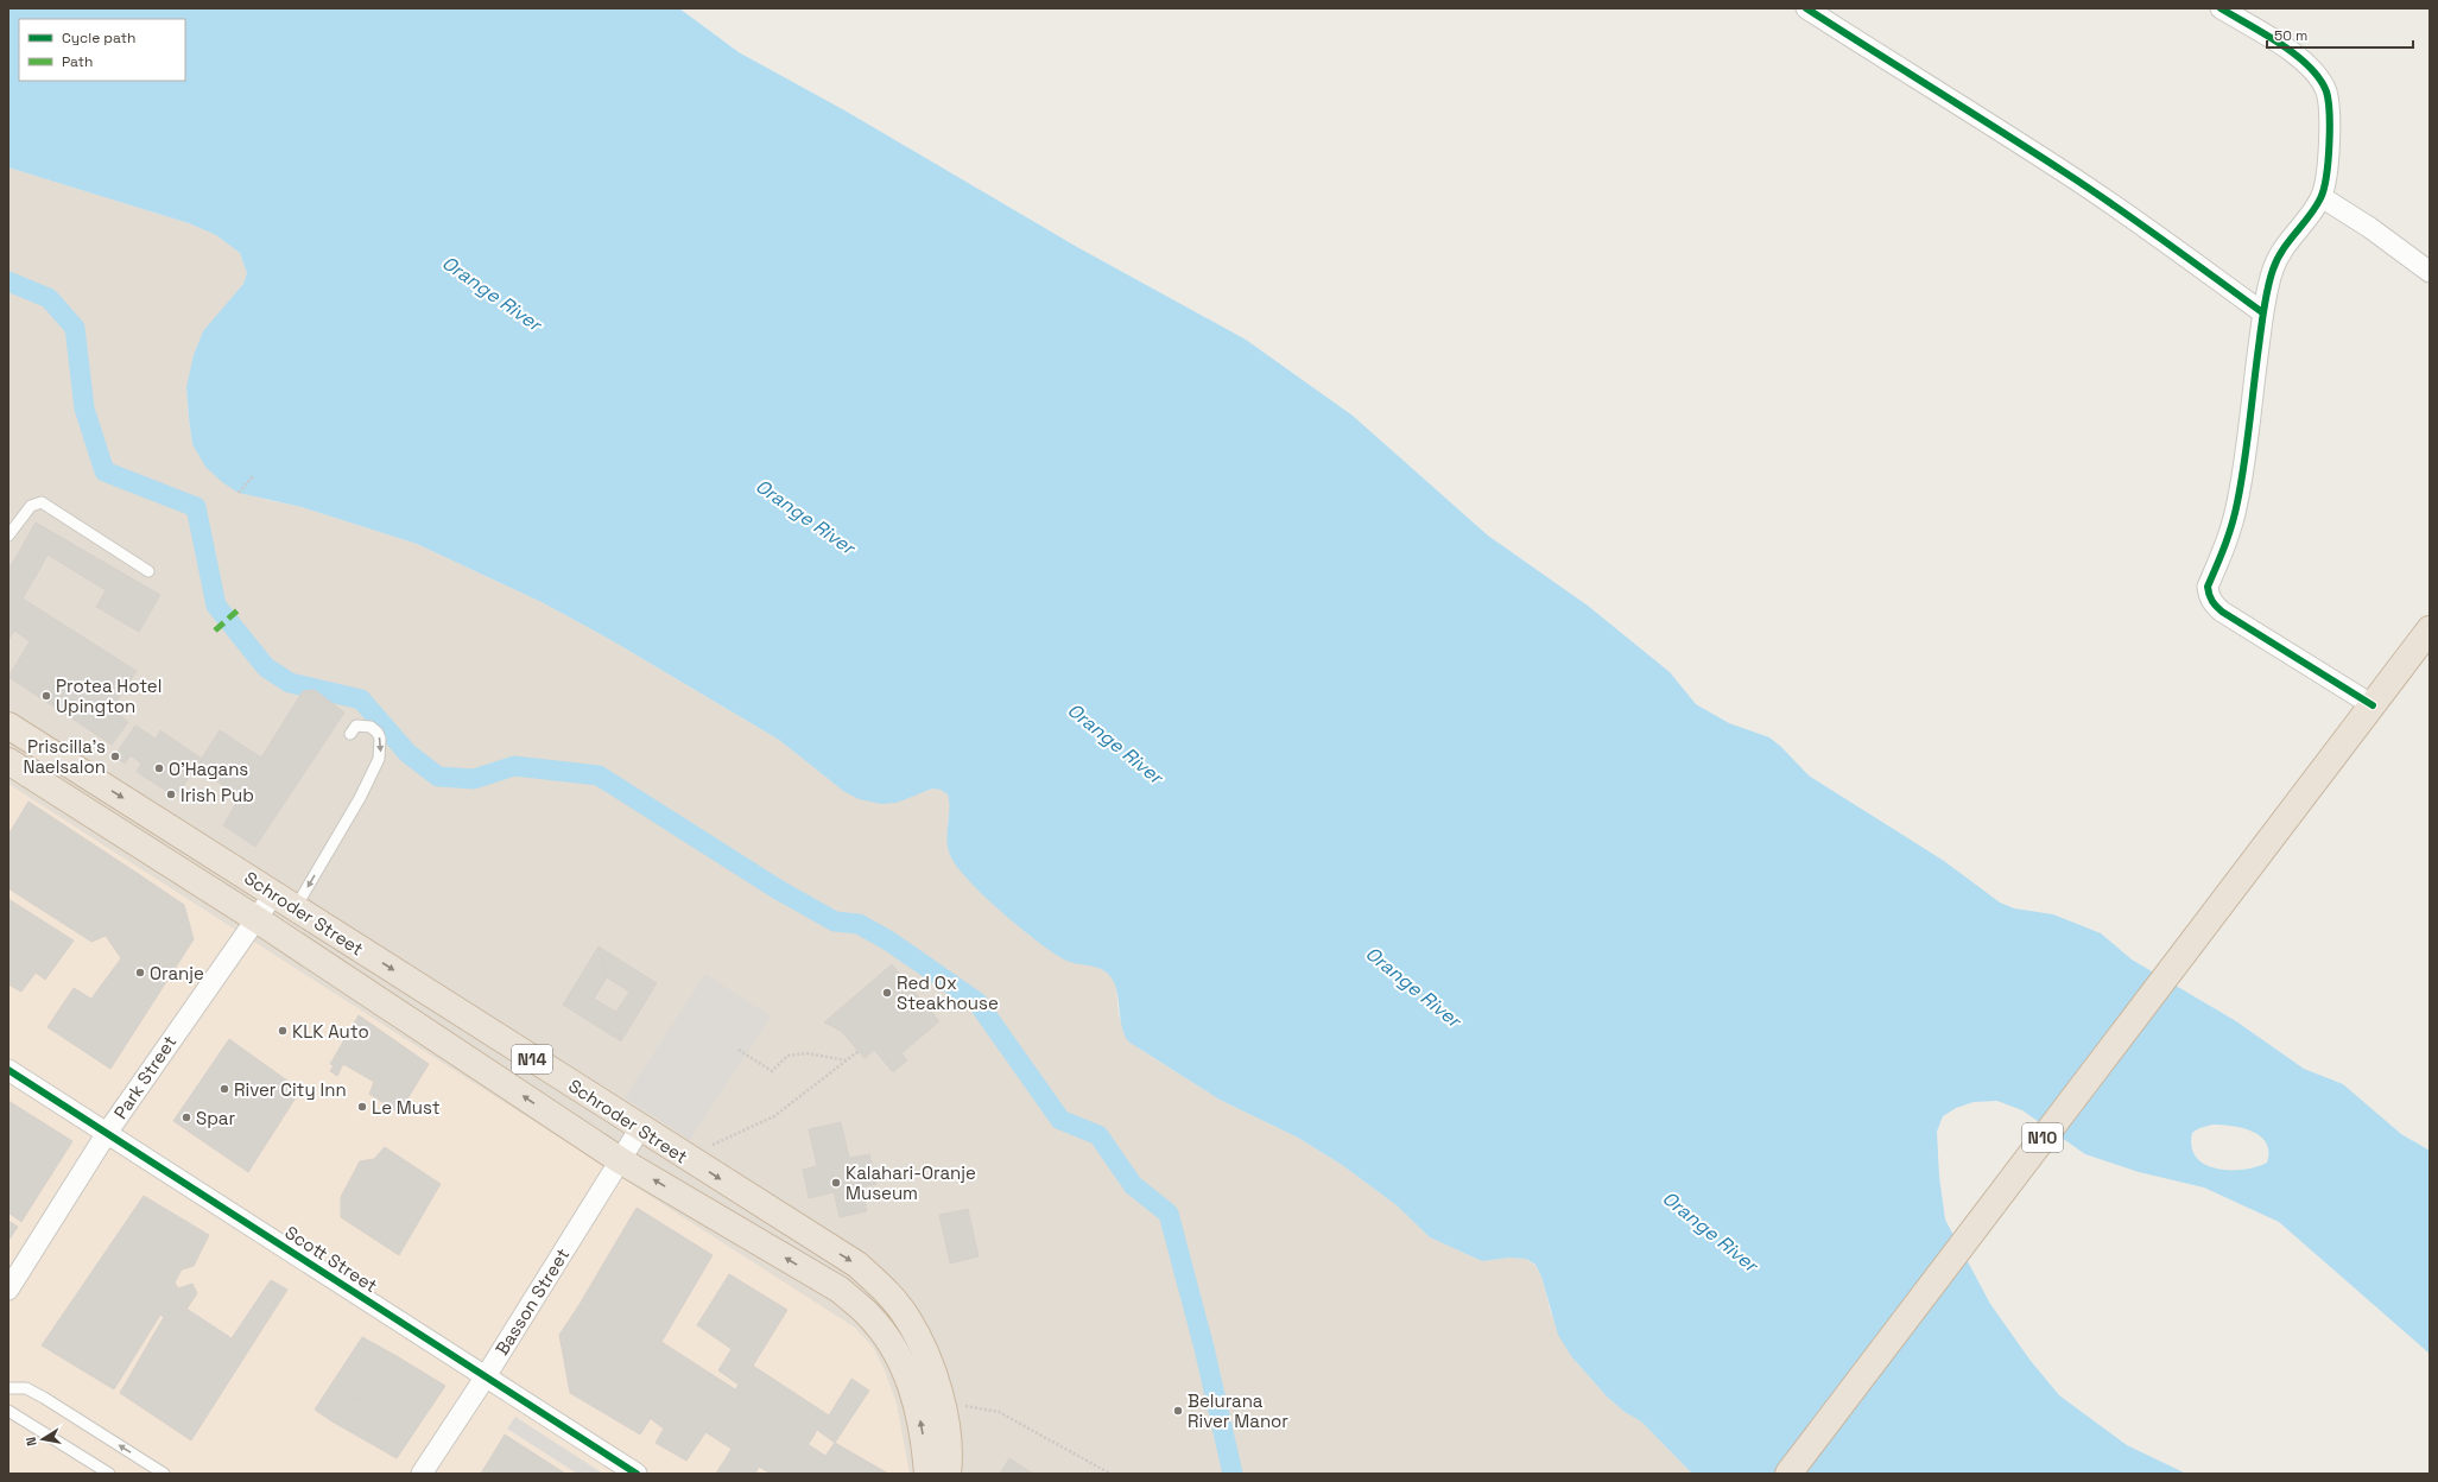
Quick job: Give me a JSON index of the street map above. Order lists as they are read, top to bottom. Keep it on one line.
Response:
{"streets":{"highway":["Schroder Street","N14","N10"],"street":["Park Street","Scott Street","Basson Street"]},"crossings":[["Schroder Street","Park Street"],["Schroder Street","Basson Street"],["Park Street","Scott Street"],["Scott Street","Basson Street"]],"water":["Orange River"],"places":["Protea Hotel Upington","Priscilla's Naelsalon","O'Hagans","Irish Pub","Oranje","Red Ox Steakhouse","KLK Auto","River City Inn","Le Must","Spar","Kalahari-Oranje Museum","Belurana River Manor"],"legend":["Cycle path","Path"],"scale_bar":"50 m","north":"left"}
